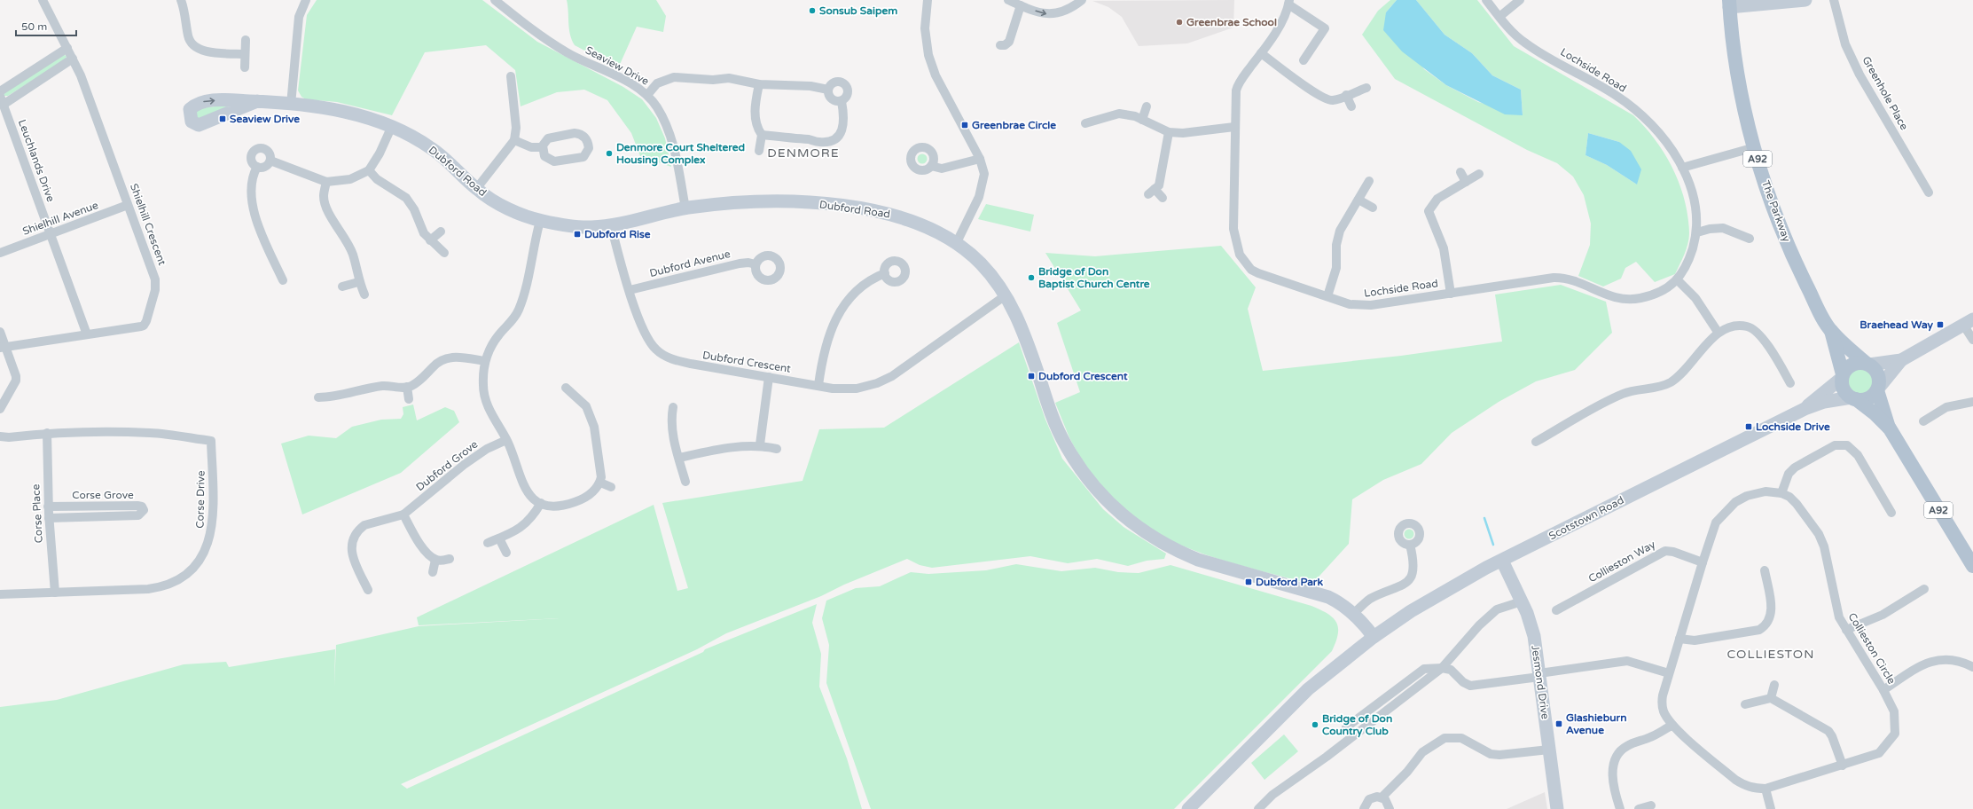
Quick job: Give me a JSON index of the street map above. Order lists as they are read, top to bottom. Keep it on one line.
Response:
{"streets":{"main road":["A92","The Parkway"],"street":["Seaview Drive","Lochside Road","Greenhole Place","Leuchlands Drive","Dubford Road","Shielhill Avenue","Shielhill Crescent","Dubford Avenue","Dubford Crescent","Dubford Grove","Corse Grove","Corse Drive","Corse Place","Scotstown Road","Collieston Way","Collieston Circle","Jesmond Drive"]},"crossings":[["Seaview Drive","Dubford Road"],["A92","The Parkway"],["Leuchlands Drive","Shielhill Avenue"],["Leuchlands Drive","Shielhill Crescent"],["Dubford Road","Dubford Crescent"],["Dubford Road","Scotstown Road"],["Shielhill Avenue","Shielhill Crescent"],["Dubford Avenue","Dubford Crescent"],["Corse Grove","Corse Place"],["Corse Drive","Corse Place"],["Scotstown Road","Jesmond Drive"],["Collieston Way","Collieston Circle"]],"districts":["DENMORE","COLLIESTON"],"places":{"other":["Sonsub Saipem","Greenbrae School","Denmore Court Sheltered Housing Complex","Bridge of Don Baptist Church Centre","Bridge of Don Country Club"],"transit":["Seaview Drive","Greenbrae Circle","Dubford Rise","Braehead Way","Dubford Crescent","Lochside Drive","Dubford Park","Glashieburn Avenue"]},"scale_bar":"50 m"}
